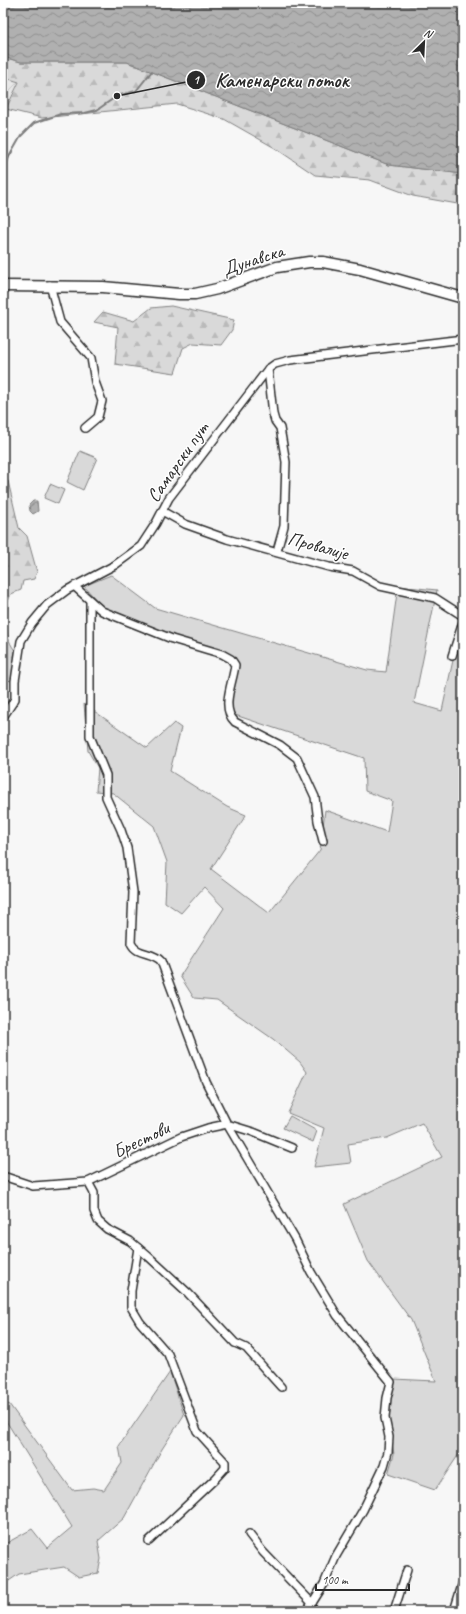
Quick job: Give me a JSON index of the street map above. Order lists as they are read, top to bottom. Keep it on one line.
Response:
{"streets":{"main road":["Дунавска"],"street":["Самарски пут","Провалије","Брестови"]},"crossings":[["Самарски пут","Провалије"]],"places":["Каменарски поток"],"scale_bar":"100 m","north":"top right"}
